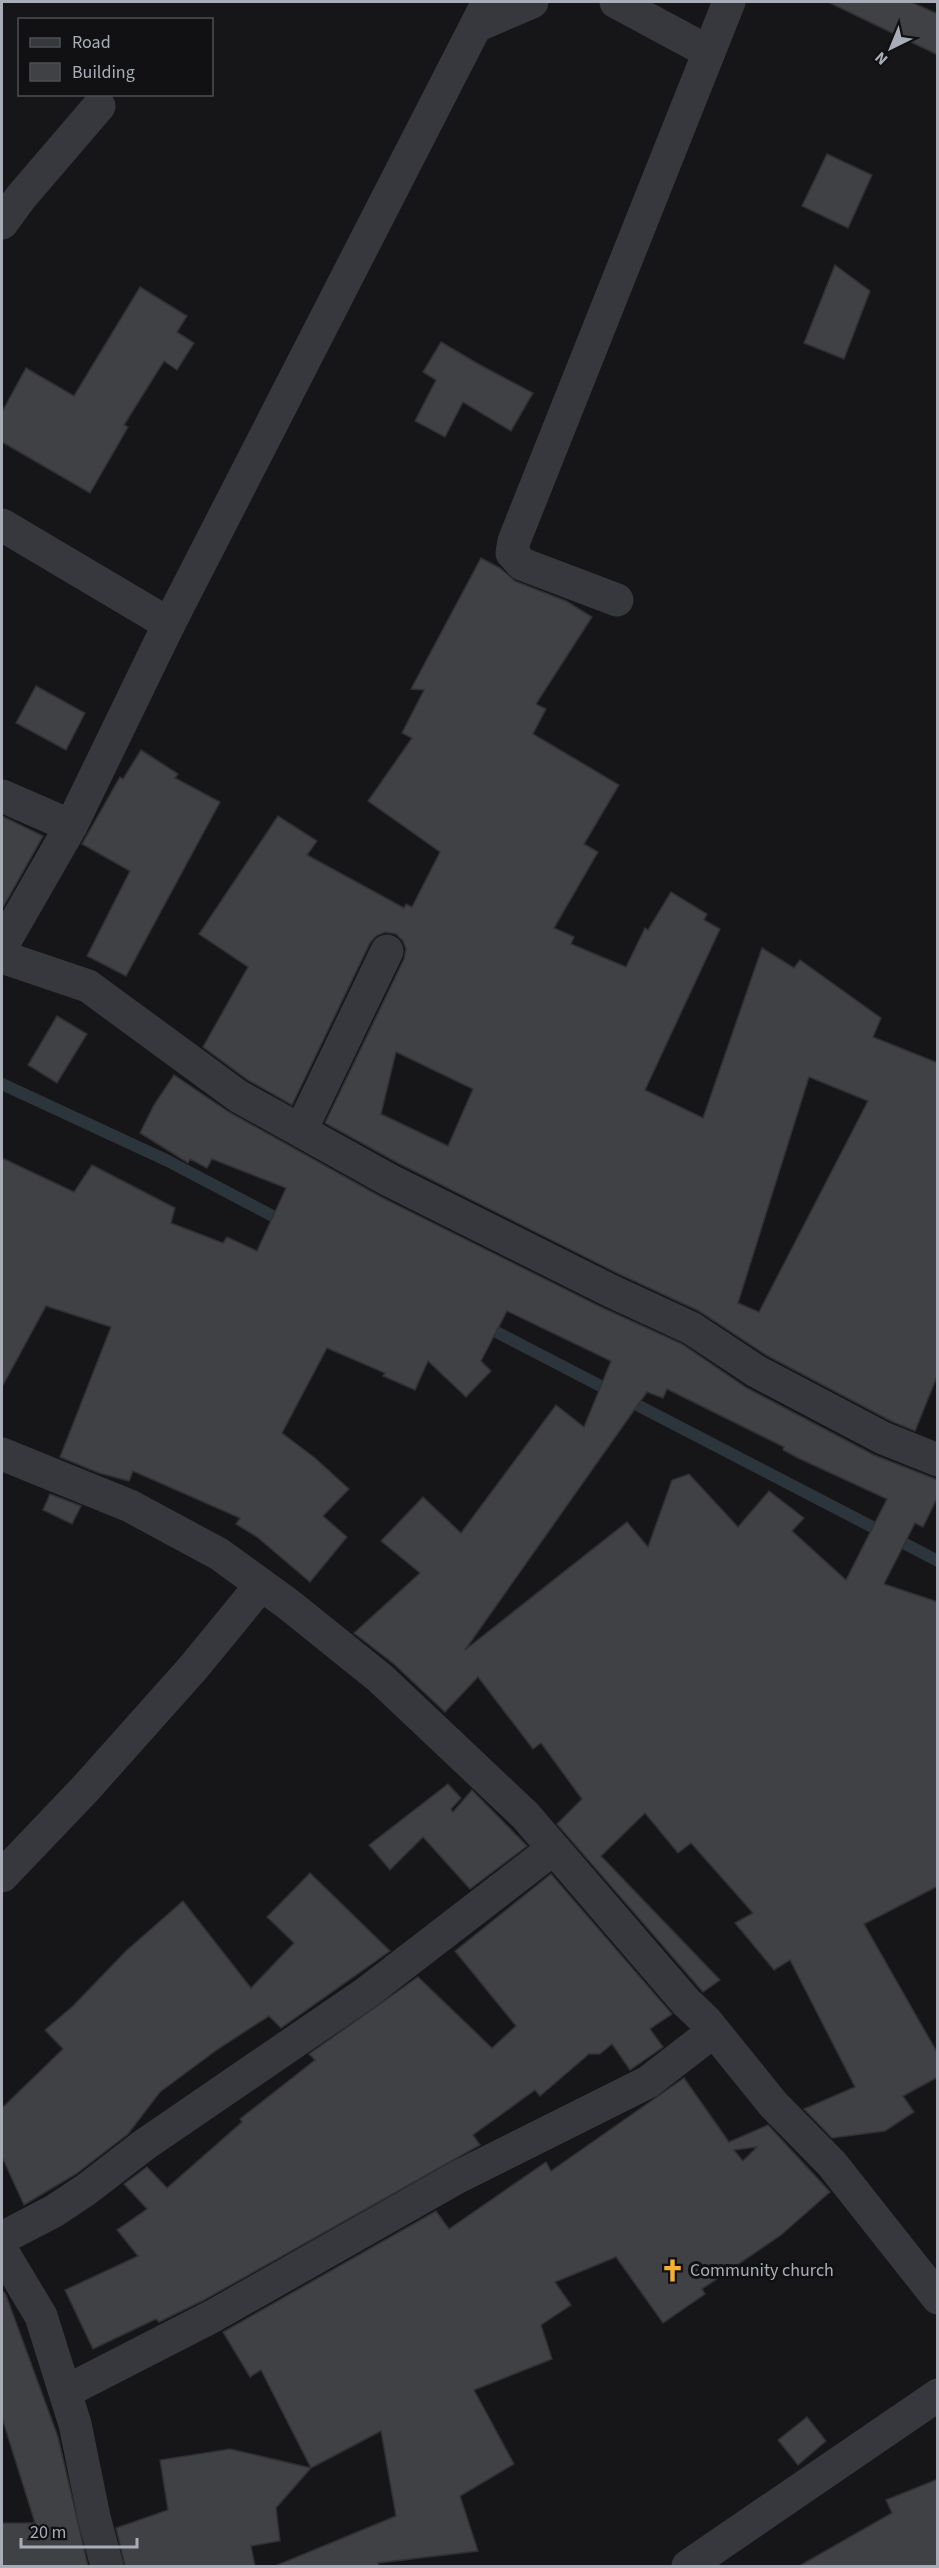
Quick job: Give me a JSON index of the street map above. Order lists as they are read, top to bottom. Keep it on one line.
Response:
{"places":{"church":["Community church"]},"legend":["Road","Building"],"scale_bar":"20 m","north":"bottom left"}
